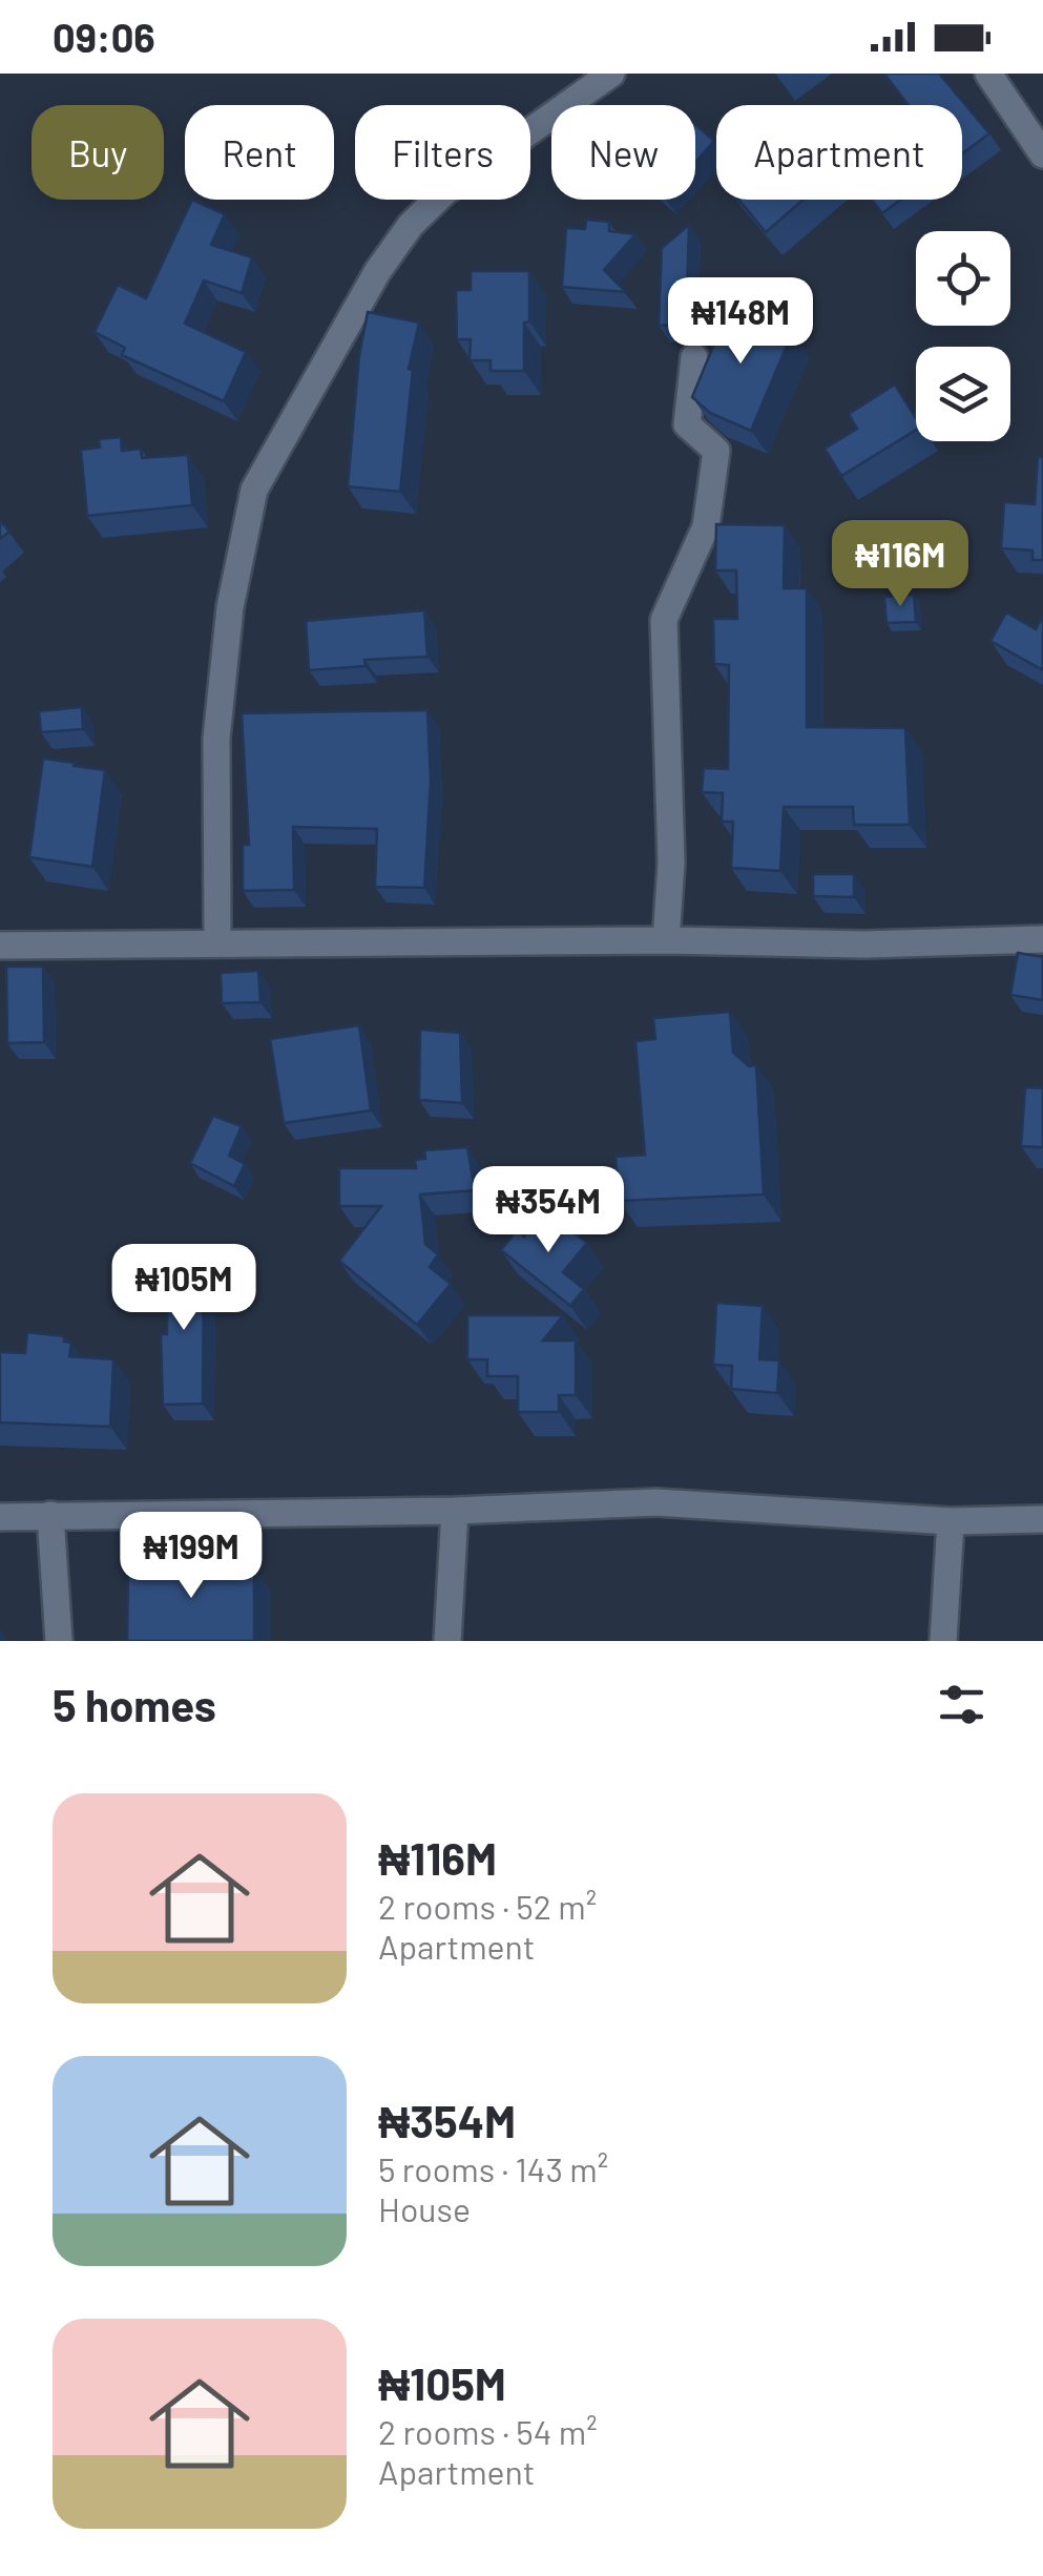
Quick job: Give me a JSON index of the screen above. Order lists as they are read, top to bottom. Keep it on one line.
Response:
{"page":{"status":"09:06","chip":["Buy","Rent","Filters","New","Apartment"],"price":["₦148M","₦116M","₦354M","₦105M","₦199M"],"heading":"5 homes","list":[{"name":"₦116M","note":"2 rooms · 52 m² · Apartment"},{"name":"₦354M","note":"5 rooms · 143 m² · House"},{"name":"₦105M","note":"2 rooms · 54 m² · Apartment"}]}}
